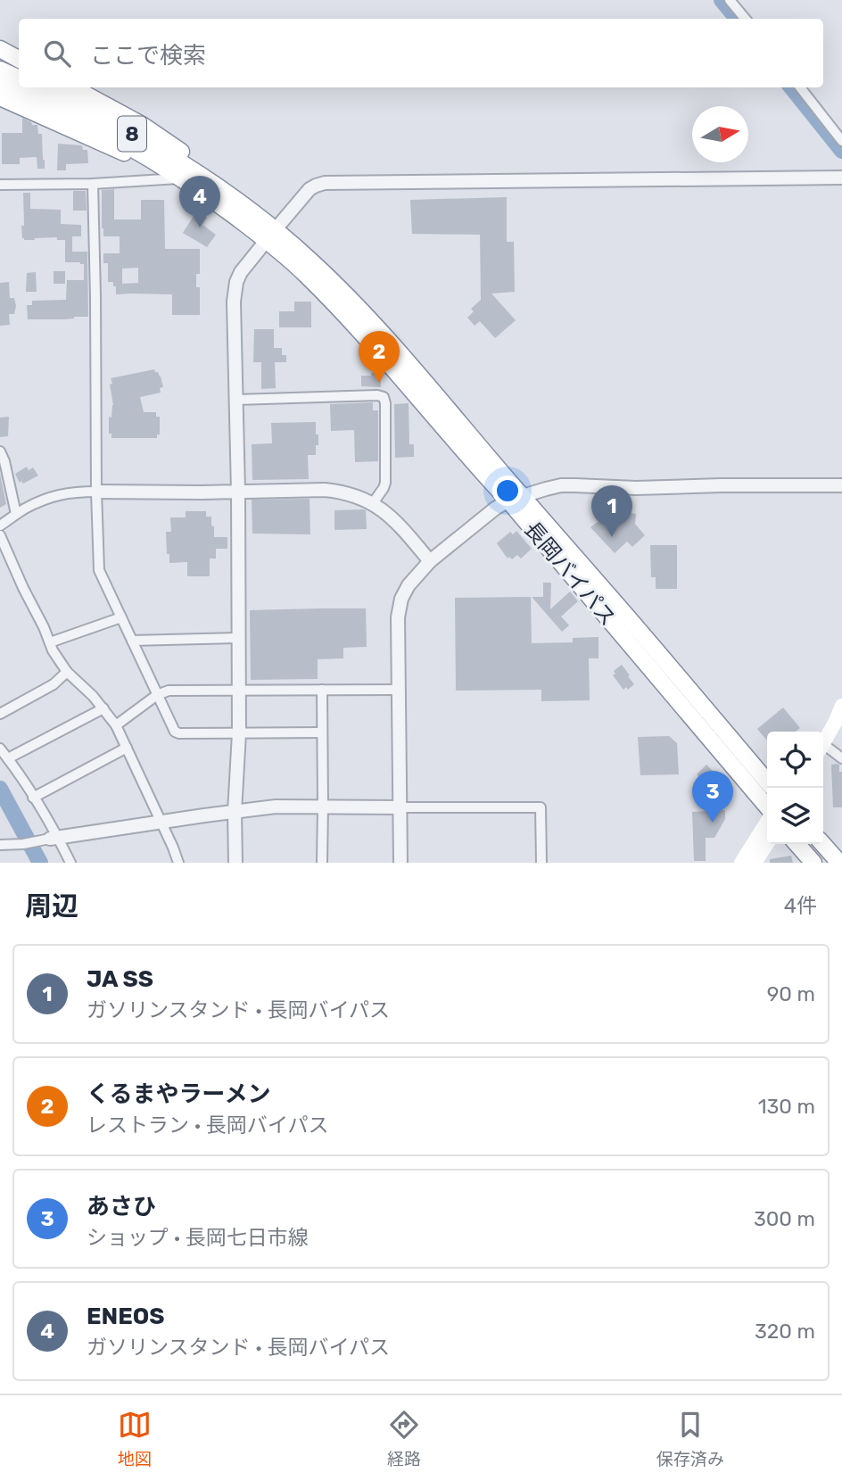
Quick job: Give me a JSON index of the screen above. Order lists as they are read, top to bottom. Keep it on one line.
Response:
{"streets":{"highway":["8","長岡バイパス"]},"north":"right","page":{"search":"ここで検索","pins":["4","2","1","3"],"heading":["周辺","4件"],"list":[{"mark":"1","name":"JA SS","note":"ガソリンスタンド · 長岡バイパス","value":"90 m"},{"mark":"2","name":"くるまやラーメン","note":"レストラン · 長岡バイパス","value":"130 m"},{"mark":"3","name":"あさひ","note":"ショップ · 長岡七日市線","value":"300 m"},{"mark":"4","name":"ENEOS","note":"ガソリンスタンド · 長岡バイパス","value":"320 m"}],"nav":["地図","経路","保存済み"]}}
